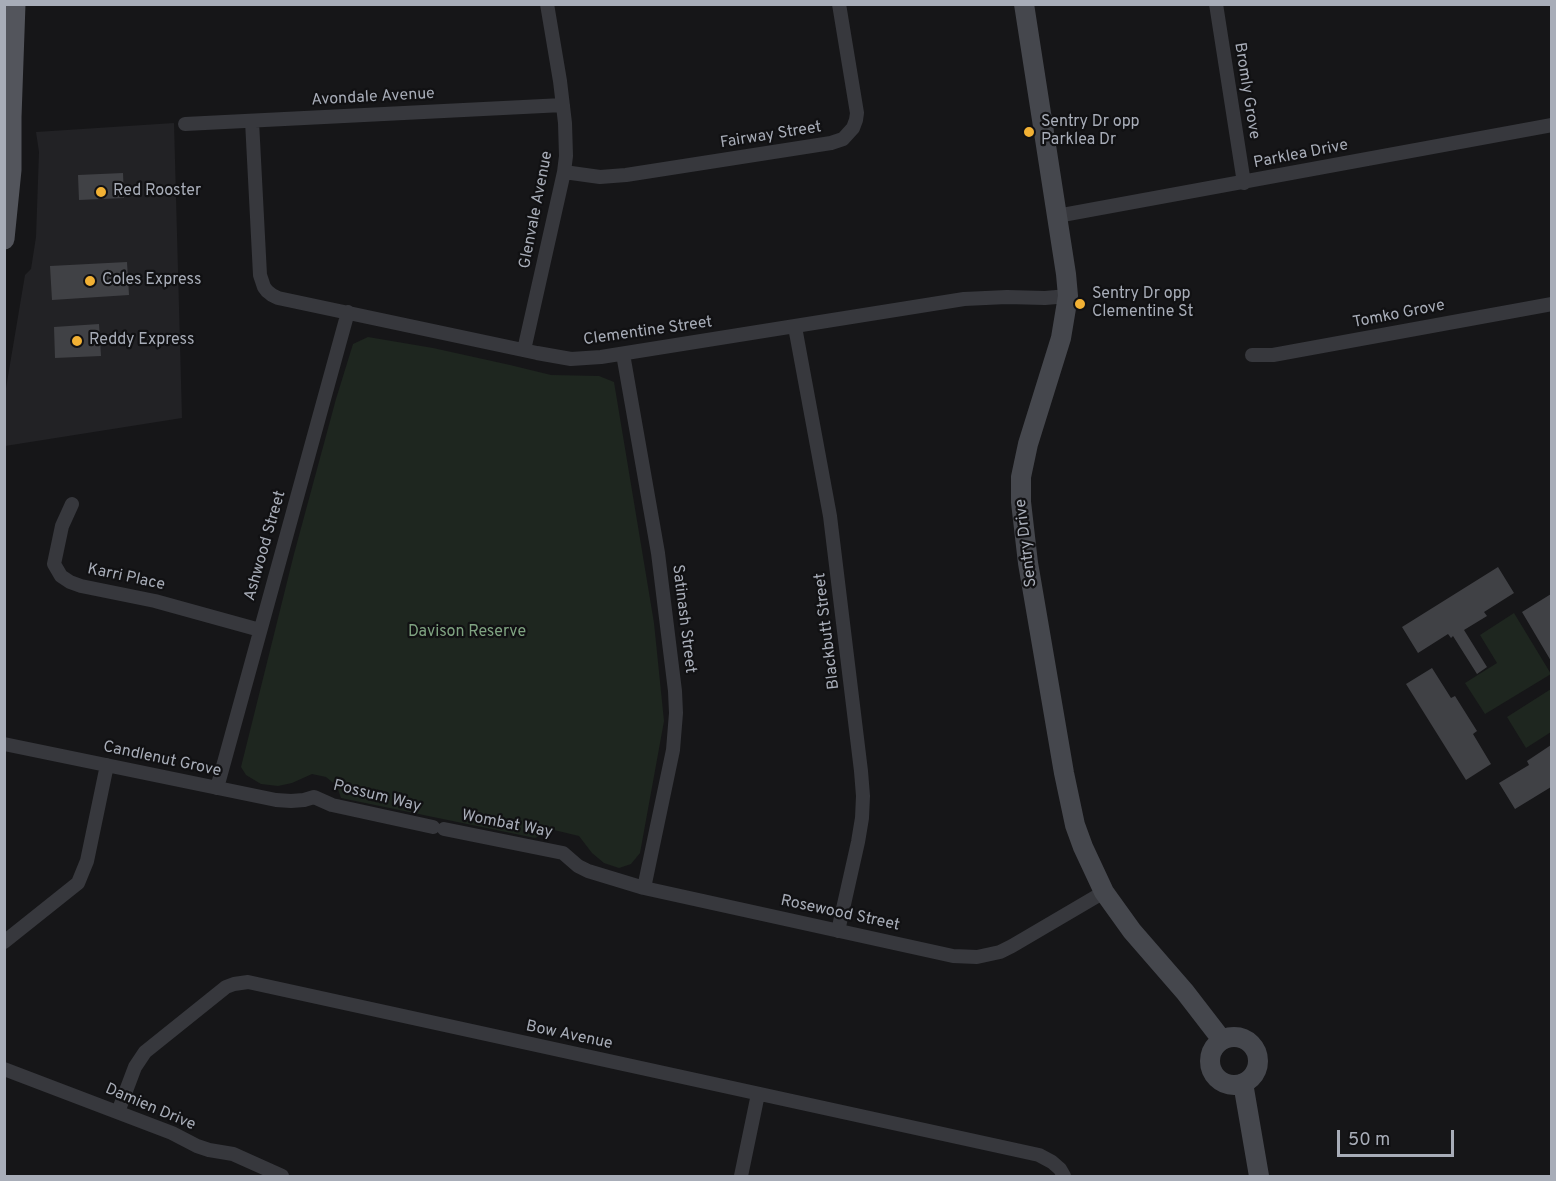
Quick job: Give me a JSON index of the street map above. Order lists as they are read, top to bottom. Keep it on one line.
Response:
{"streets":{"street":["Bromly Grove","Avondale Avenue","Fairway Street","Parklea Drive","Glenvale Avenue","Tomko Grove","Clementine Street","Sentry Drive","Ashwood Street","Karri Place","Satinash Street","Blackbutt Street","Candlenut Grove","Possum Way","Wombat Way","Rosewood Street","Bow Avenue","Damien Drive"]},"crossings":[["Bromly Grove","Parklea Drive"],["Avondale Avenue","Glenvale Avenue"],["Avondale Avenue","Clementine Street"],["Fairway Street","Glenvale Avenue"],["Parklea Drive","Sentry Drive"],["Glenvale Avenue","Clementine Street"],["Clementine Street","Sentry Drive"],["Clementine Street","Ashwood Street"],["Clementine Street","Satinash Street"],["Clementine Street","Blackbutt Street"],["Sentry Drive","Rosewood Street"],["Ashwood Street","Karri Place"],["Ashwood Street","Candlenut Grove"],["Satinash Street","Rosewood Street"],["Blackbutt Street","Rosewood Street"],["Candlenut Grove","Possum Way"],["Possum Way","Wombat Way"],["Wombat Way","Rosewood Street"],["Bow Avenue","Damien Drive"]],"parks":["Davison Reserve"],"places":["Sentry Dr opp Parklea Dr","Red Rooster","Coles Express","Sentry Dr opp Clementine St","Reddy Express"],"scale_bar":"50 m"}
